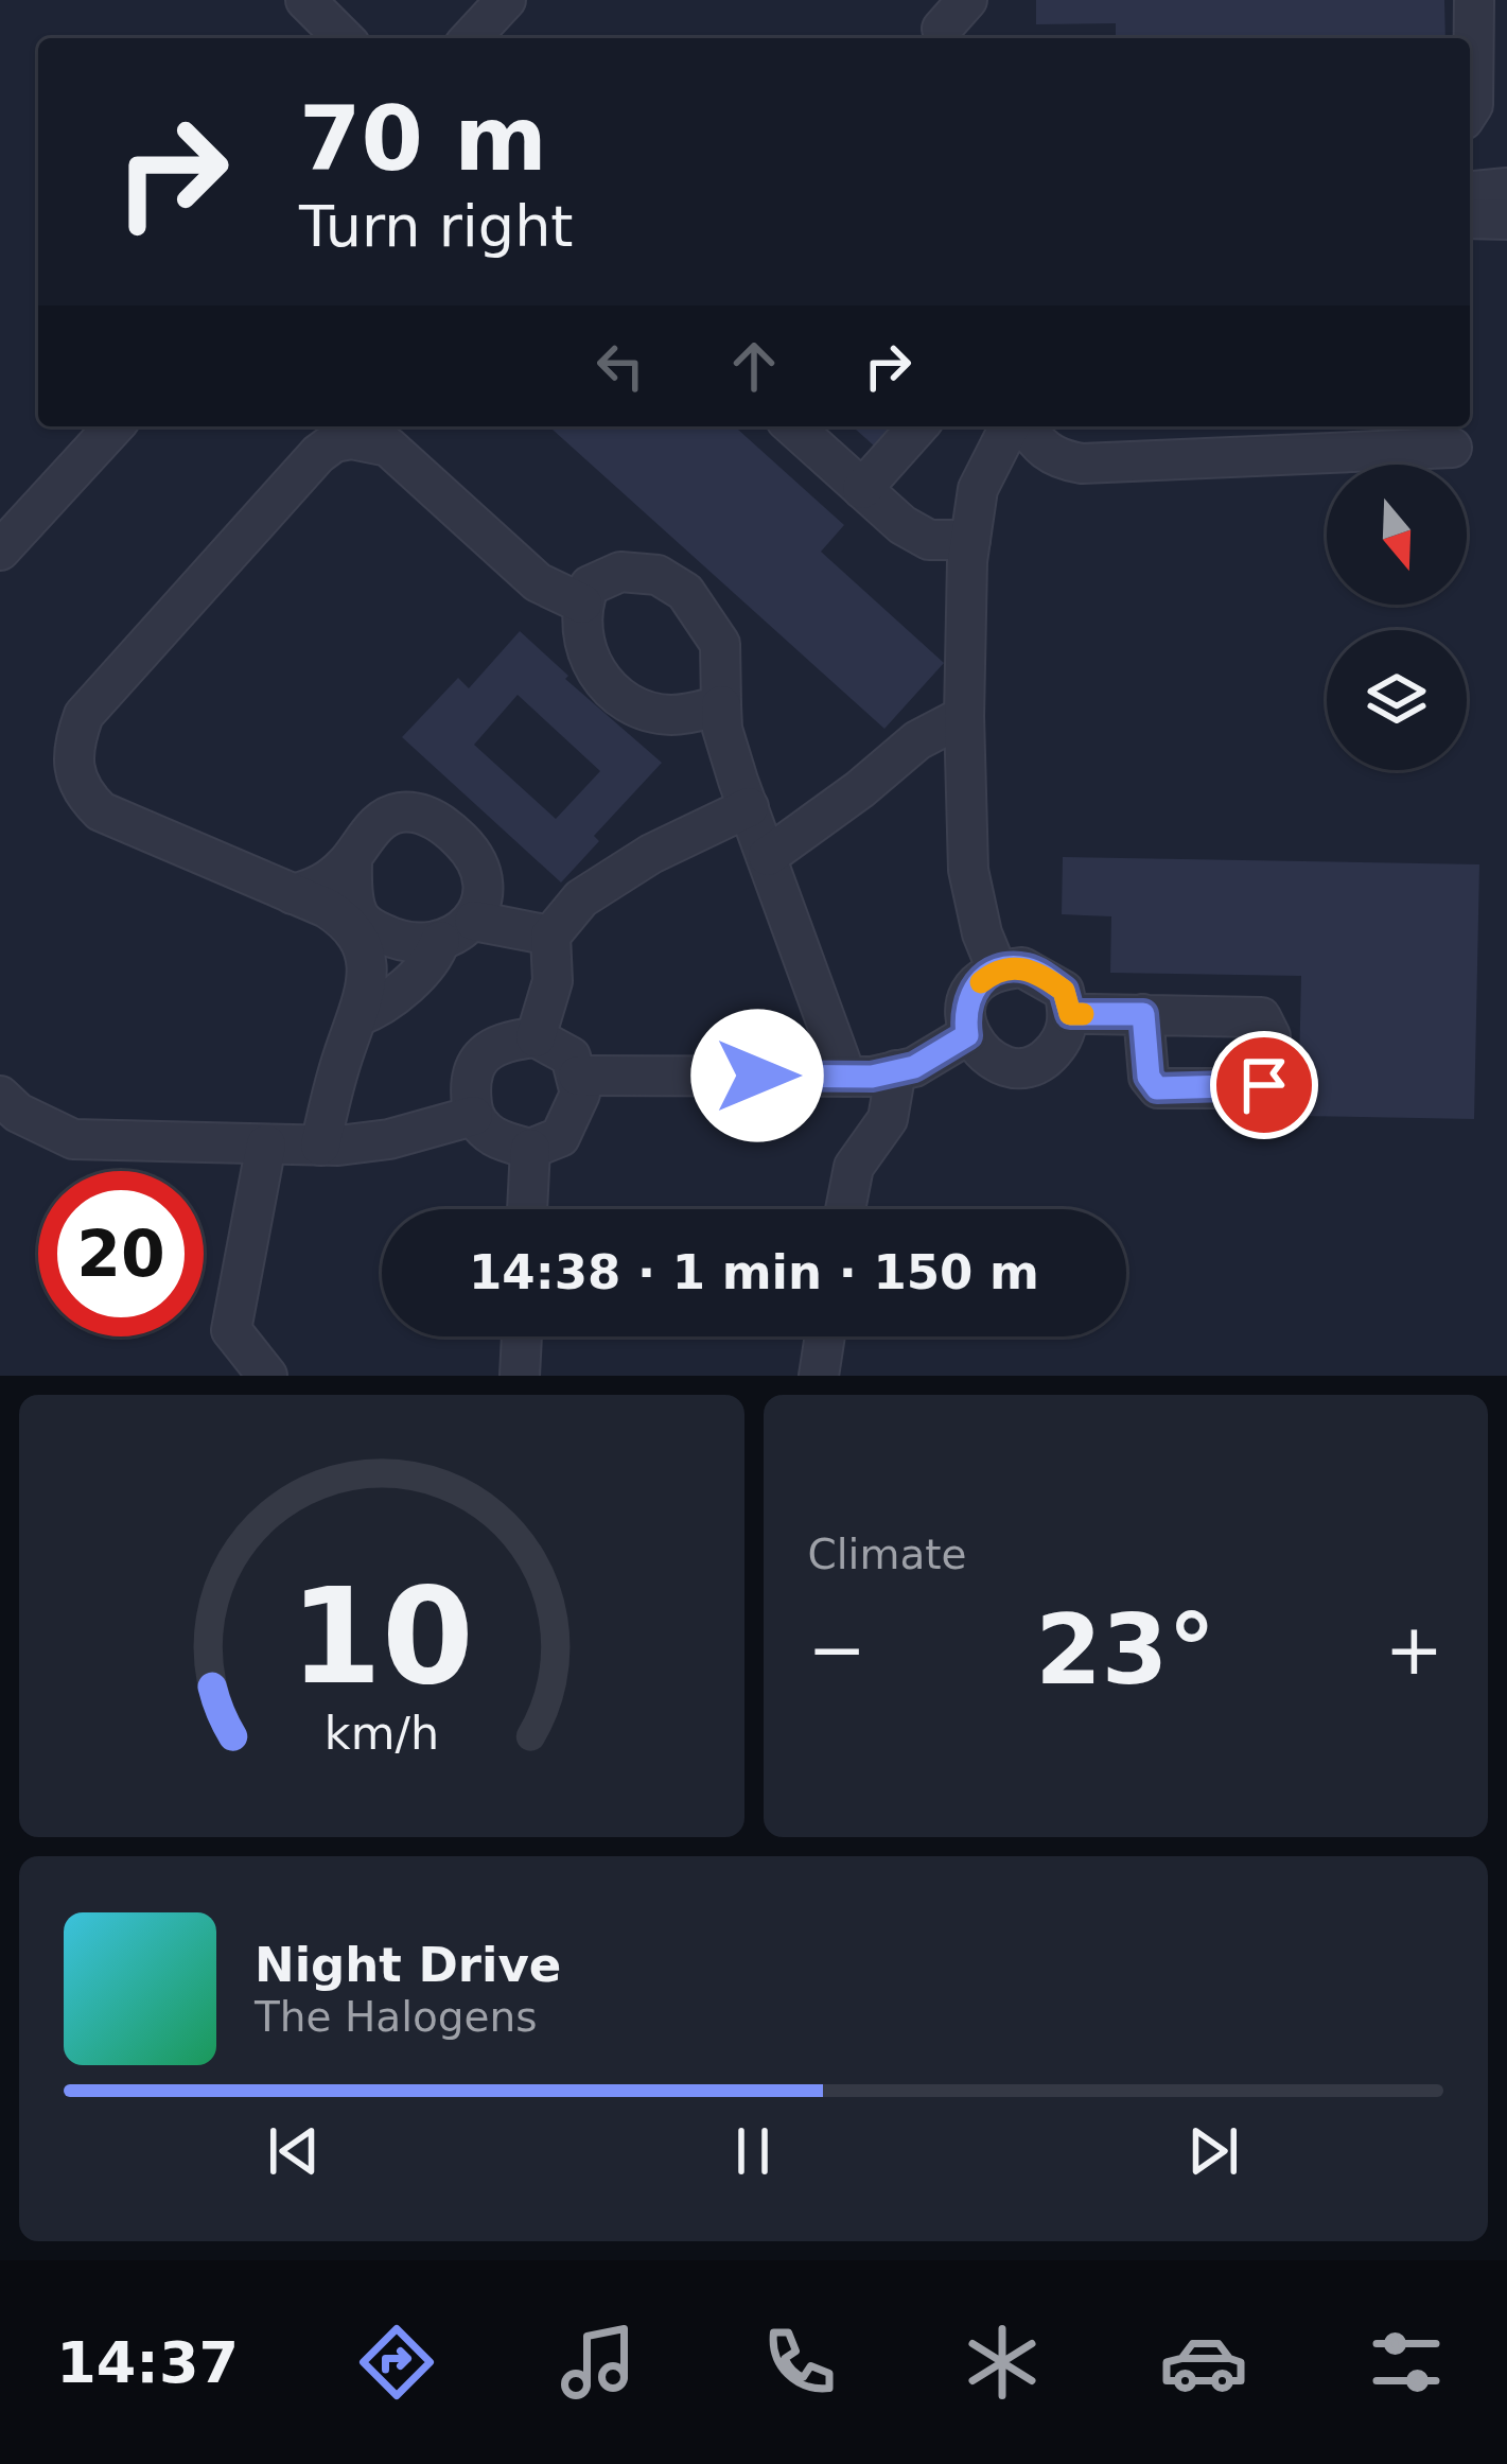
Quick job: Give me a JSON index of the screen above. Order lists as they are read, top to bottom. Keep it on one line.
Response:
{"north":"bottom","page":{"turn":["70 m","Turn right"],"limit":"20","trip":"14:38 · 1 min · 150 m","tile":"Climate","heat":["−","23°","+"],"song":["Night Drive","The Halogens"],"tabs":"14:37","gauge":["10","km/h"]}}
